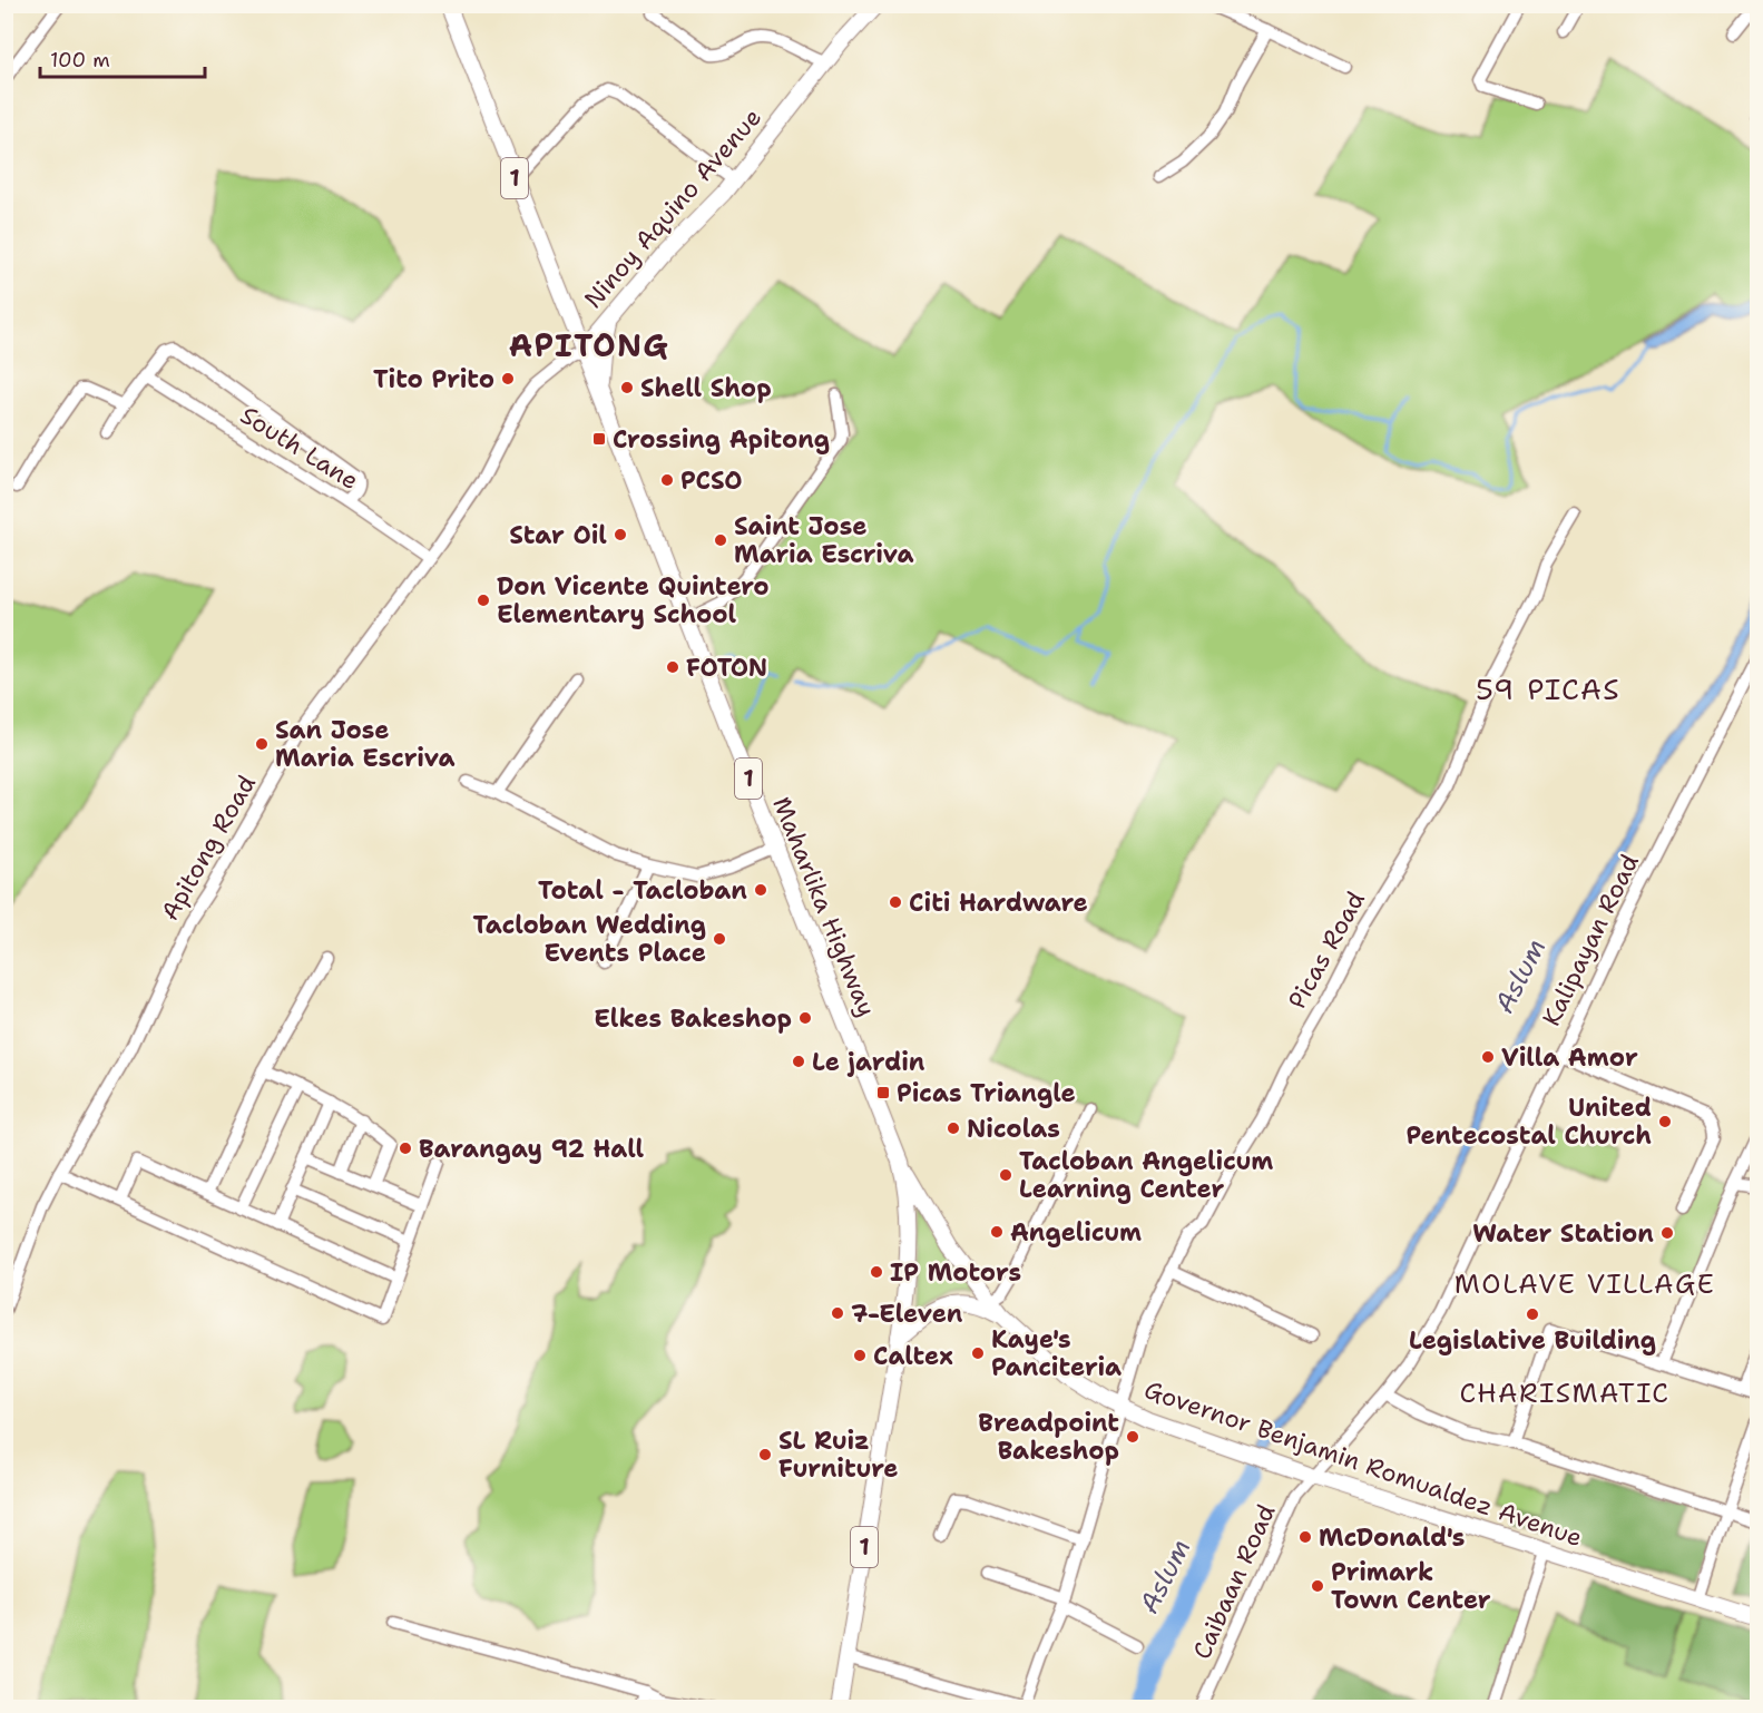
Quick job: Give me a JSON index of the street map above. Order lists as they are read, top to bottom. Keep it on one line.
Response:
{"streets":{"main road":["1","Ninoy Aquino Avenue","Maharlika Highway","Governor Benjamin Romualdez Avenue"],"street":["South Lane","Apitong Road","Kalipayan Road","Picas Road","Caibaan Road"]},"crossings":[["Ninoy Aquino Avenue","Apitong Road"],["Ninoy Aquino Avenue","Maharlika Highway"],["South Lane","Apitong Road"],["Apitong Road","Maharlika Highway"],["Maharlika Highway","Governor Benjamin Romualdez Avenue"],["Kalipayan Road","Governor Benjamin Romualdez Avenue"],["Kalipayan Road","Caibaan Road"],["Picas Road","Governor Benjamin Romualdez Avenue"],["Governor Benjamin Romualdez Avenue","Caibaan Road"]],"districts":["APITONG","59 PICAS","MOLAVE VILLAGE","CHARISMATIC"],"water":["Aslum"],"places":{"other":["Tito Prito","Shell Shop","PCSO","Star Oil","Saint Jose Maria Escriva","Don Vicente Quintero Elementary School","FOTON","San Jose Maria Escriva","Total - Tacloban","Citi Hardware","Tacloban Wedding Events Place","Elkes Bakeshop","Villa Amor","Le jardin","United Pentecostal Church","Nicolas","Barangay 92 Hall","Tacloban Angelicum Learning Center","Angelicum","Water Station","IP Motors","7-Eleven","Legislative Building","Kaye's Panciteria","Caltex","Breadpoint Bakeshop","SL Ruiz Furniture","McDonald's","Primark Town Center"],"transit":["Crossing Apitong","Picas Triangle"]},"scale_bar":"100 m"}
